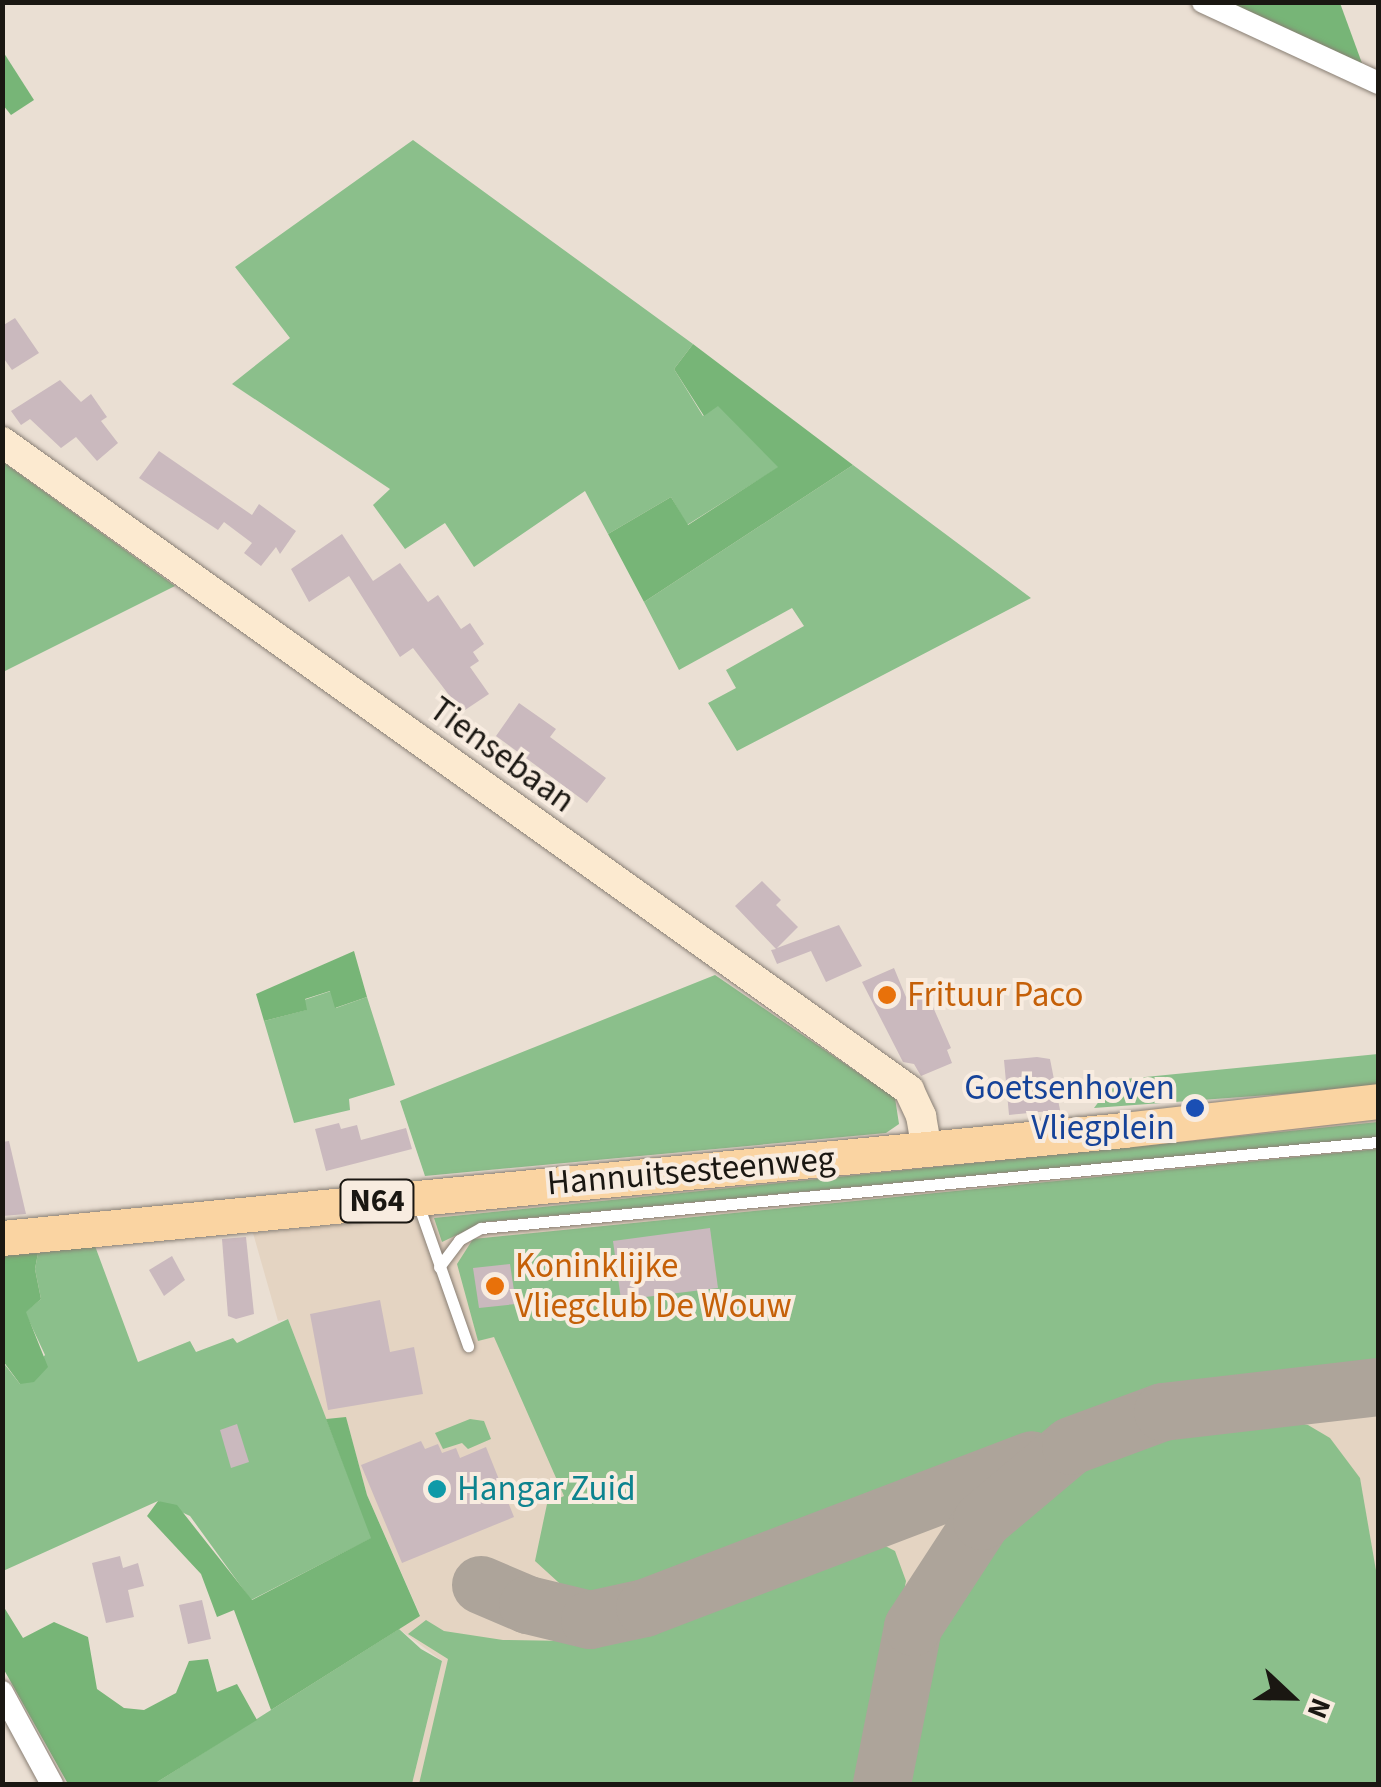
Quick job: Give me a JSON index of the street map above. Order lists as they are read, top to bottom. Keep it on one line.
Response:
{"streets":{"main road":["Hannuitsesteenweg","N64"],"street":["Tiensebaan"]},"crossings":[["Tiensebaan","Hannuitsesteenweg"]],"places":["Frituur Paco","Goetsenhoven Vliegplein","Koninklijke Vliegclub De Wouw","Hangar Zuid"],"north":"right"}
